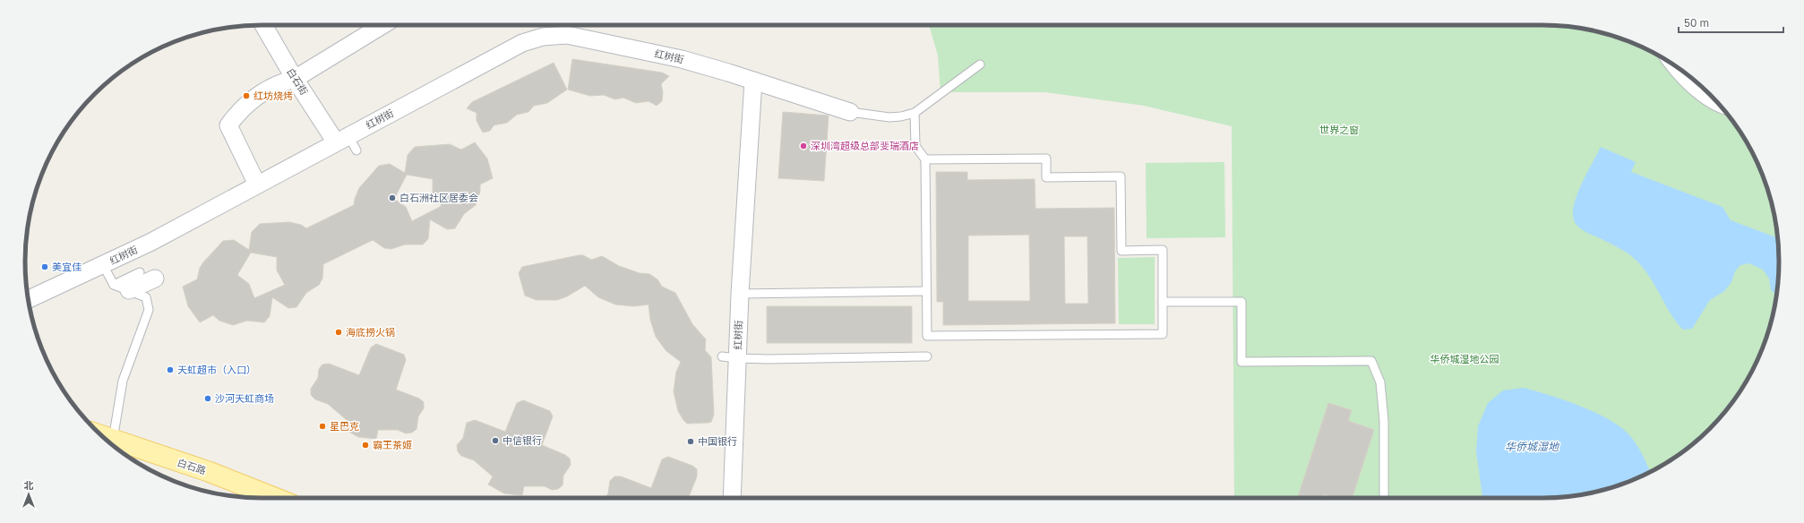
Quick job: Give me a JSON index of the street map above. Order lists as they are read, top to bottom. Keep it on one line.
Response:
{"streets":{"main road":["白石路"],"street":["红树街","白石街"]},"crossings":[["红树街","白石街"]],"water":["华侨城湿地"],"parks":["世界之窗","华侨城湿地公园"],"places":["红坊烧烤","深圳湾超级总部斐瑞酒店","白石洲社区居委会","美宜佳","海底捞火锅","天虹超市（入口）","沙河天虹商场","星巴克","中信银行","中国银行","霸王茶姬"],"scale_bar":"50 m","north":"top"}
